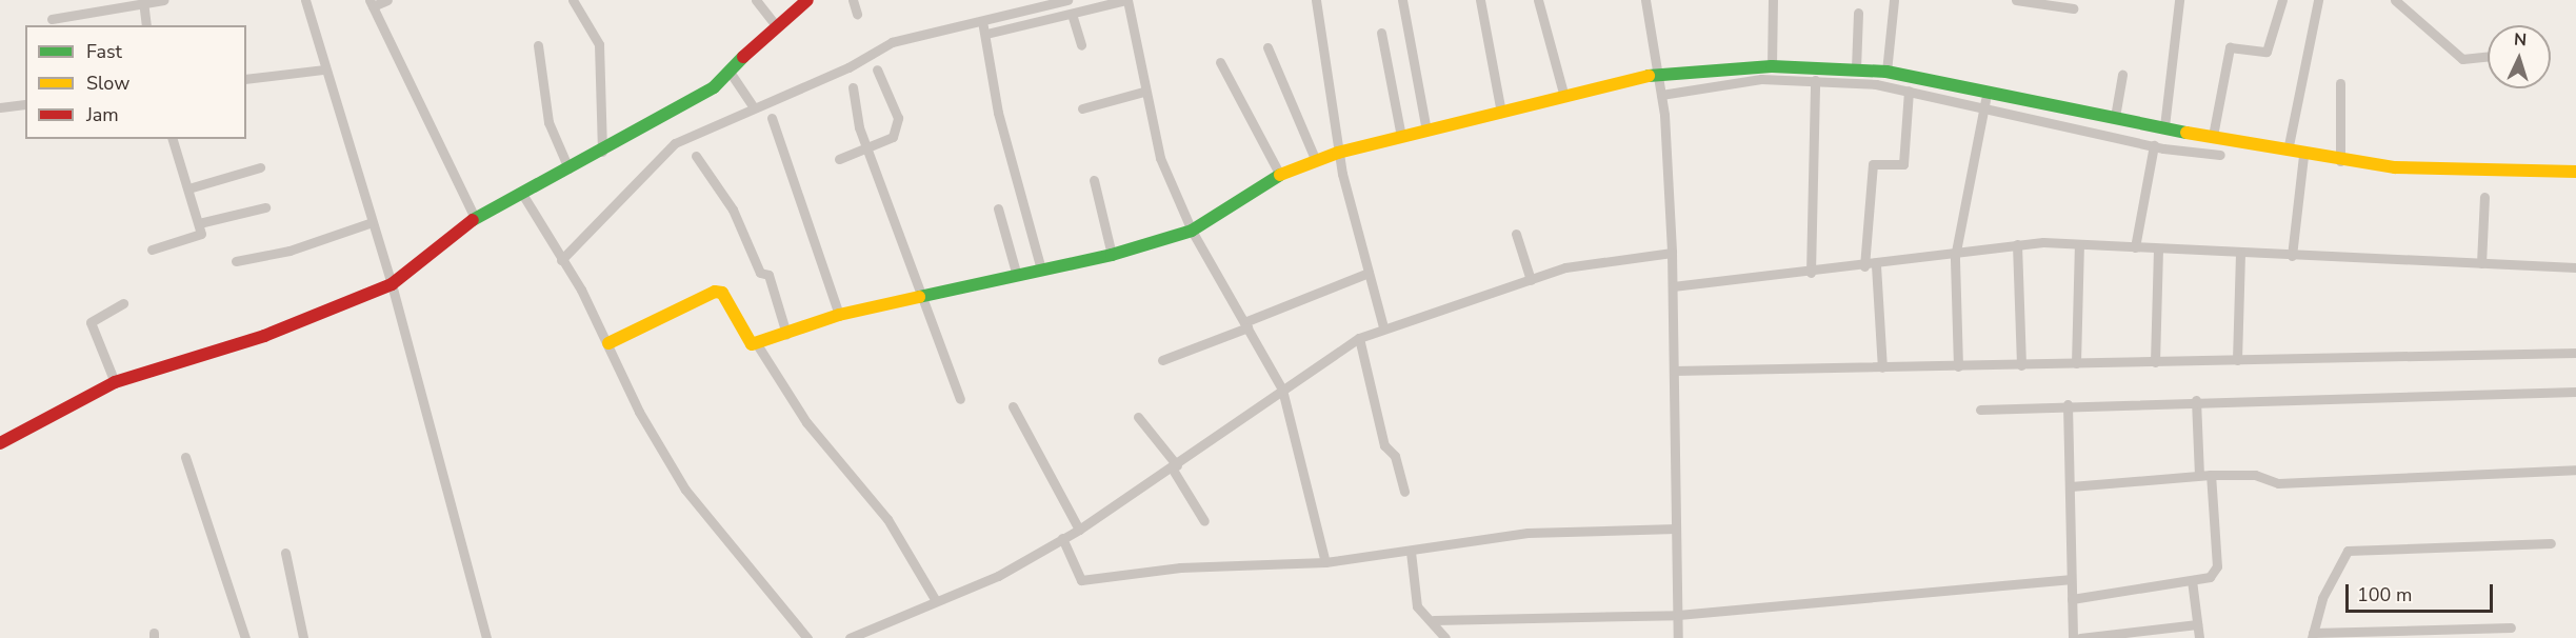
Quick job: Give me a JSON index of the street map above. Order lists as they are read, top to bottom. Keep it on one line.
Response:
{"legend":["Fast","Slow","Jam"],"scale_bar":"100 m","north":"top"}
